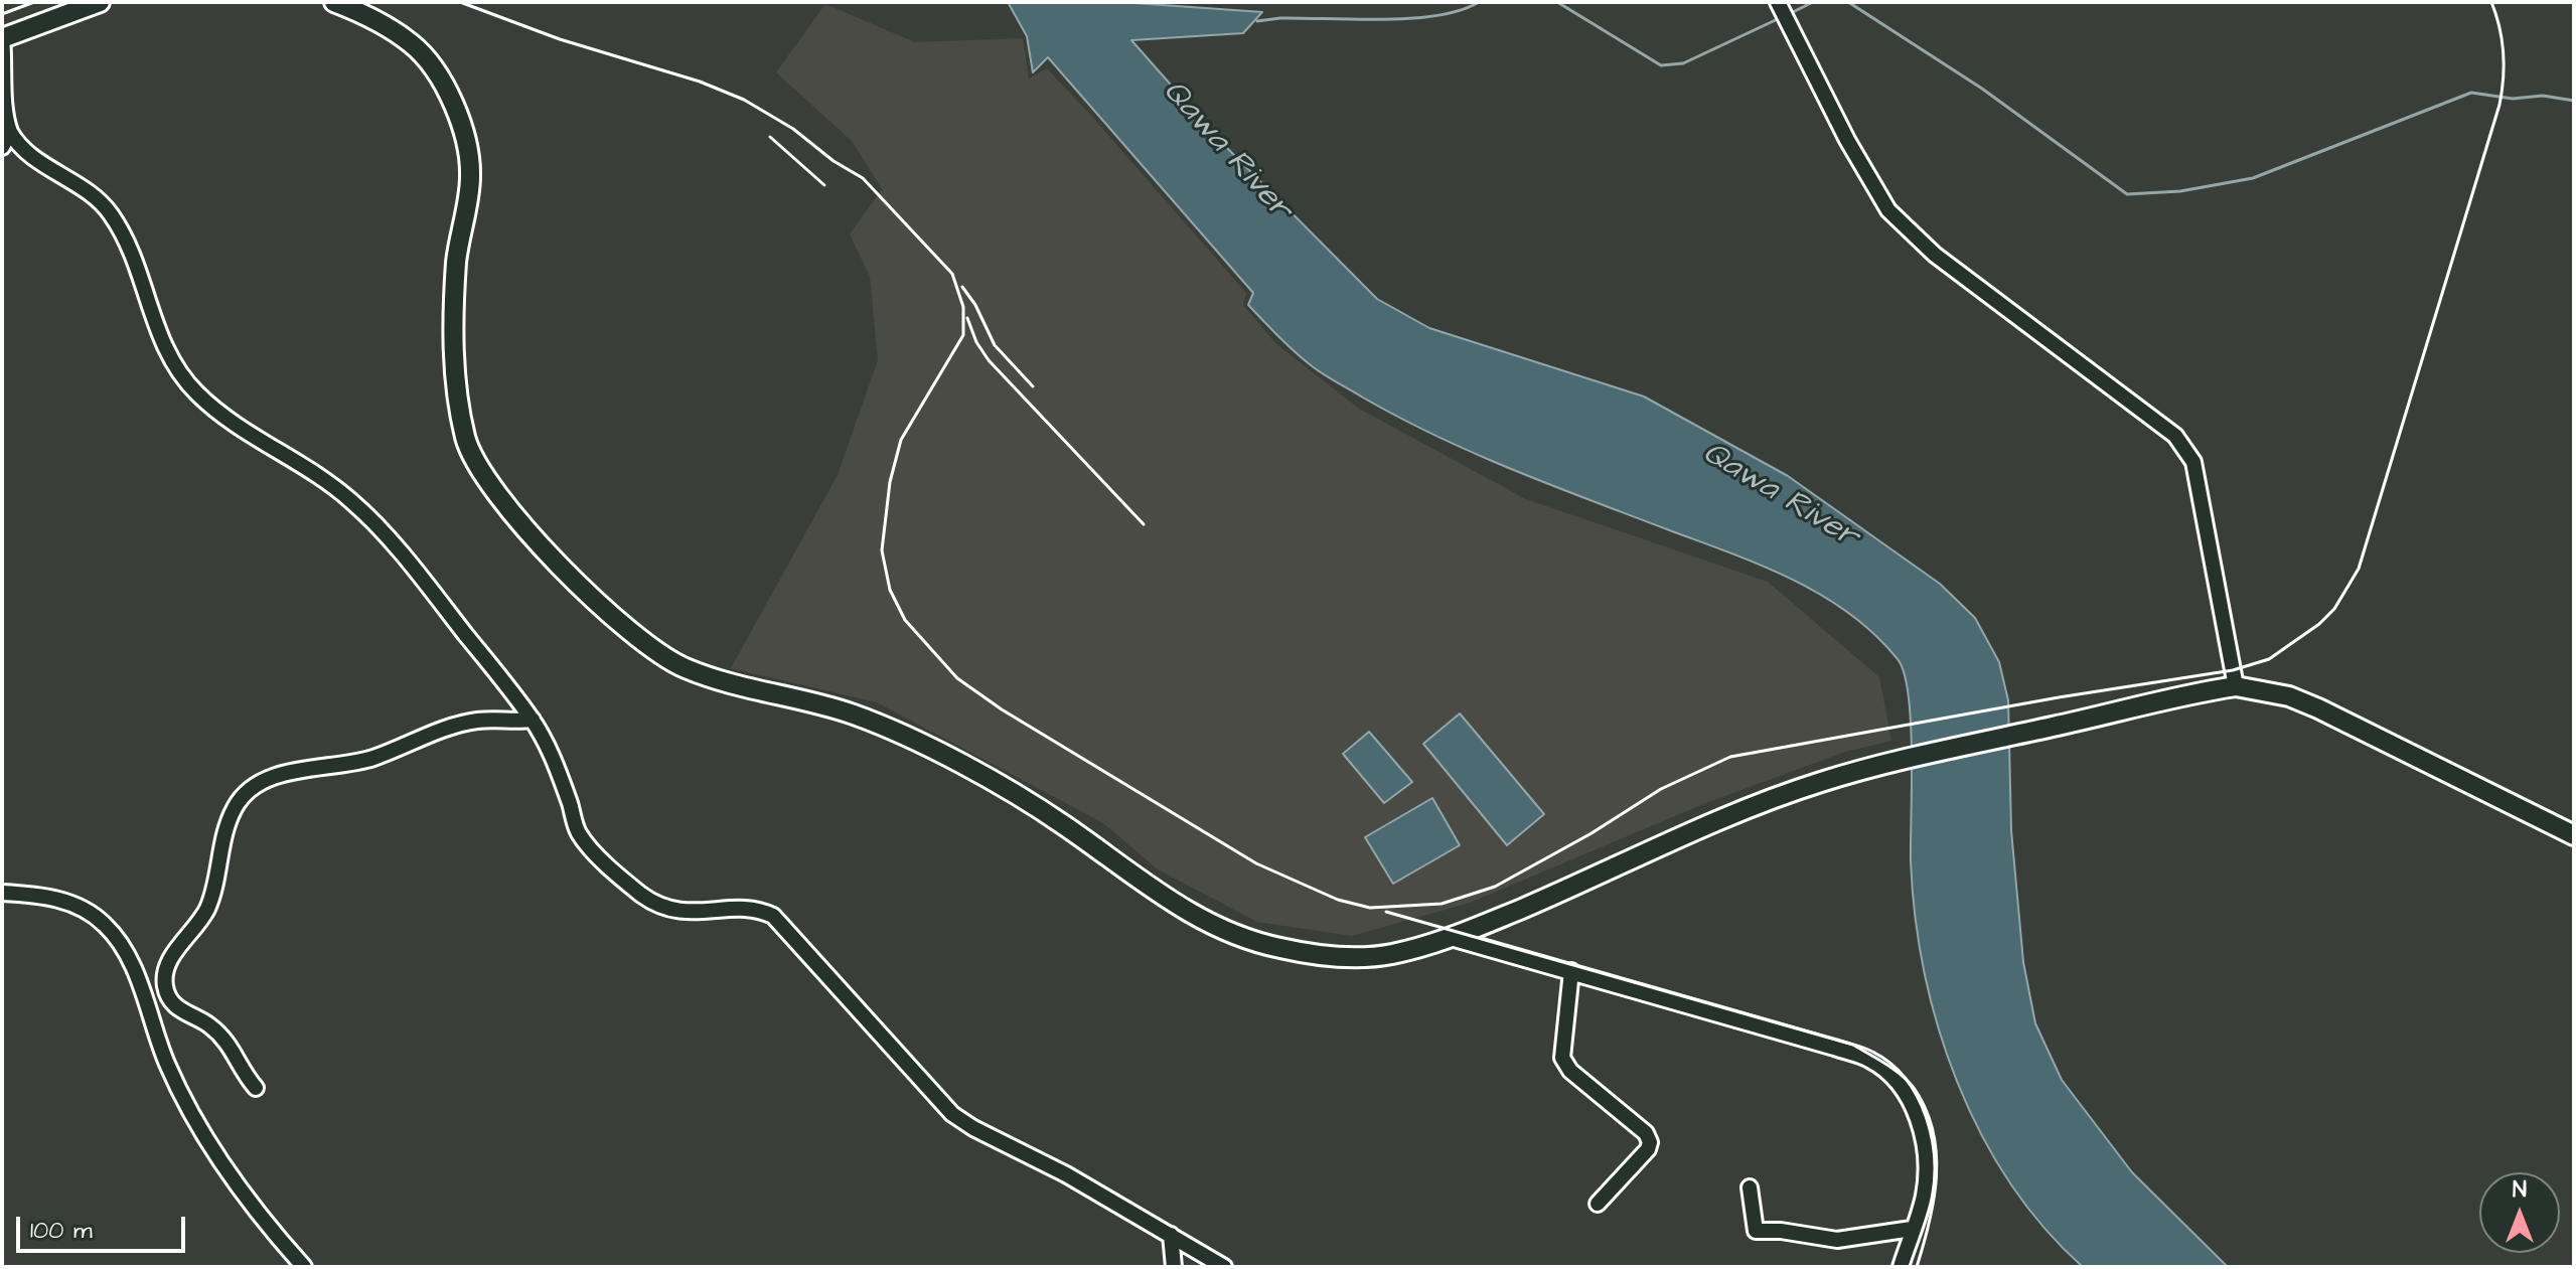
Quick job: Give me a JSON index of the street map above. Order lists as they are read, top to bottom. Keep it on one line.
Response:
{"water":["Qawa River"],"scale_bar":"100 m","north":"top"}
